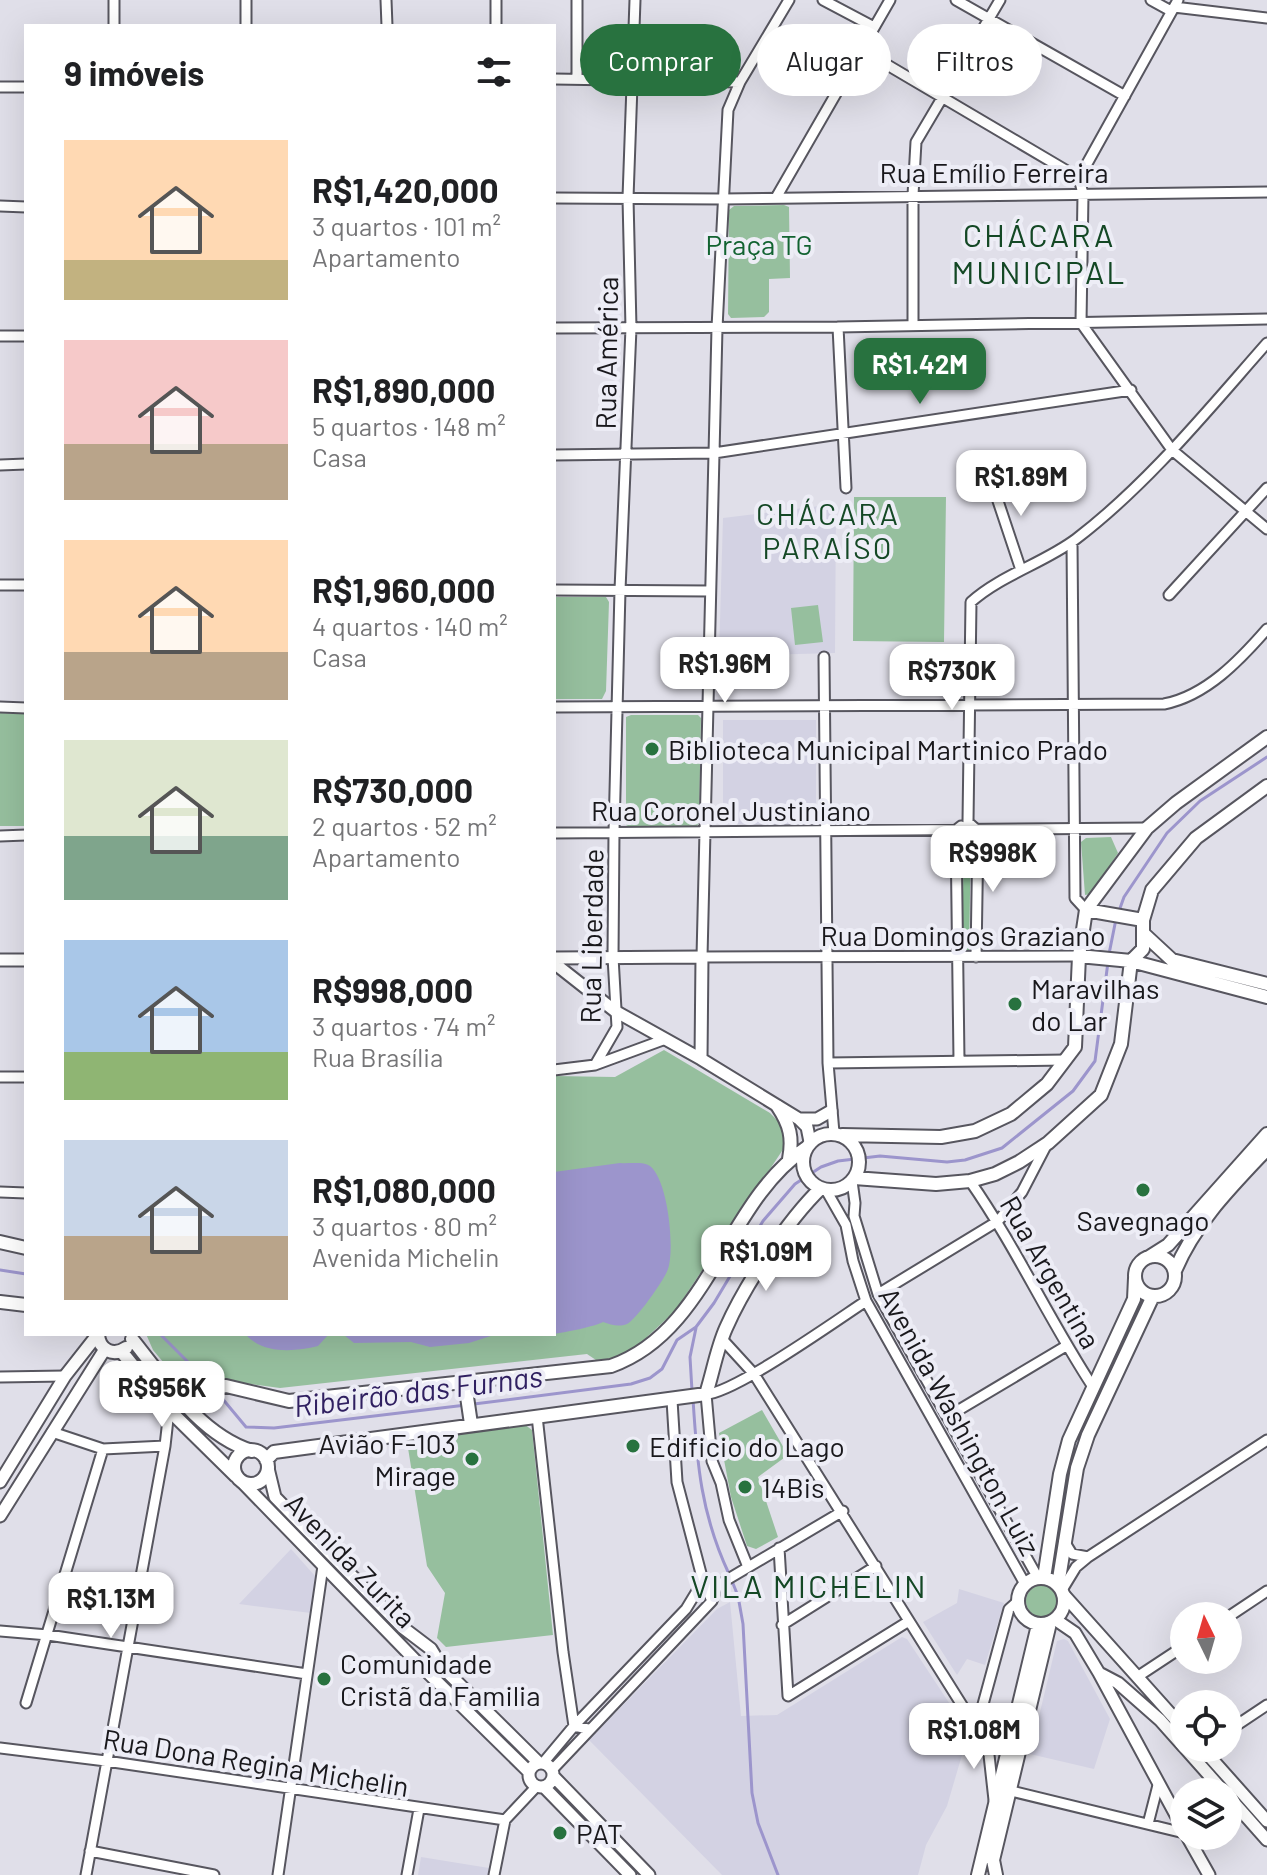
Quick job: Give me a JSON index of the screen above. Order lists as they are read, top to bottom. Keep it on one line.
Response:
{"streets":{"main road":["Rua Domingos Graziano"],"street":["Rua Emílio Ferreira","Rua América","Rua Coronel Justiniano","Rua Liberdade","Rua Argentina","Avenida Washington Luiz","Avenida Zurita","Rua Dona Regina Michelin"]},"crossings":[["Rua Emílio Ferreira","Rua América"],["Rua América","Rua Liberdade"],["Rua Coronel Justiniano","Rua Liberdade"]],"districts":["CHÁCARA MUNICIPAL","CHÁCARA PARAÍSO","VILA MICHELIN"],"water":["Ribeirão das Furnas"],"parks":["Praça TG"],"places":["Biblioteca Municipal Martinico Prado","Maravilhas do Lar","Savegnago","Edificio do Lago","Avião F-103 Mirage","14Bis","Comunidade Cristã da Familia","PAT"],"north":"top","page":{"chip":["Comprar","Alugar","Filtros"],"heading":"9 imóveis","list":[{"name":"R$1,420,000","note":"3 quartos · 101 m² · Apartamento"},{"name":"R$1,890,000","note":"5 quartos · 148 m² · Casa"},{"name":"R$1,960,000","note":"4 quartos · 140 m² · Casa"},{"name":"R$730,000","note":"2 quartos · 52 m² · Apartamento"},{"name":"R$998,000","note":"3 quartos · 74 m² · Rua Brasília"},{"name":"R$1,080,000","note":"3 quartos · 80 m² · Avenida Michelin"}],"price":["R$1.42M","R$1.89M","R$1.96M","R$730K","R$998K","R$1.09M","R$956K","R$1.13M","R$1.08M"]}}
